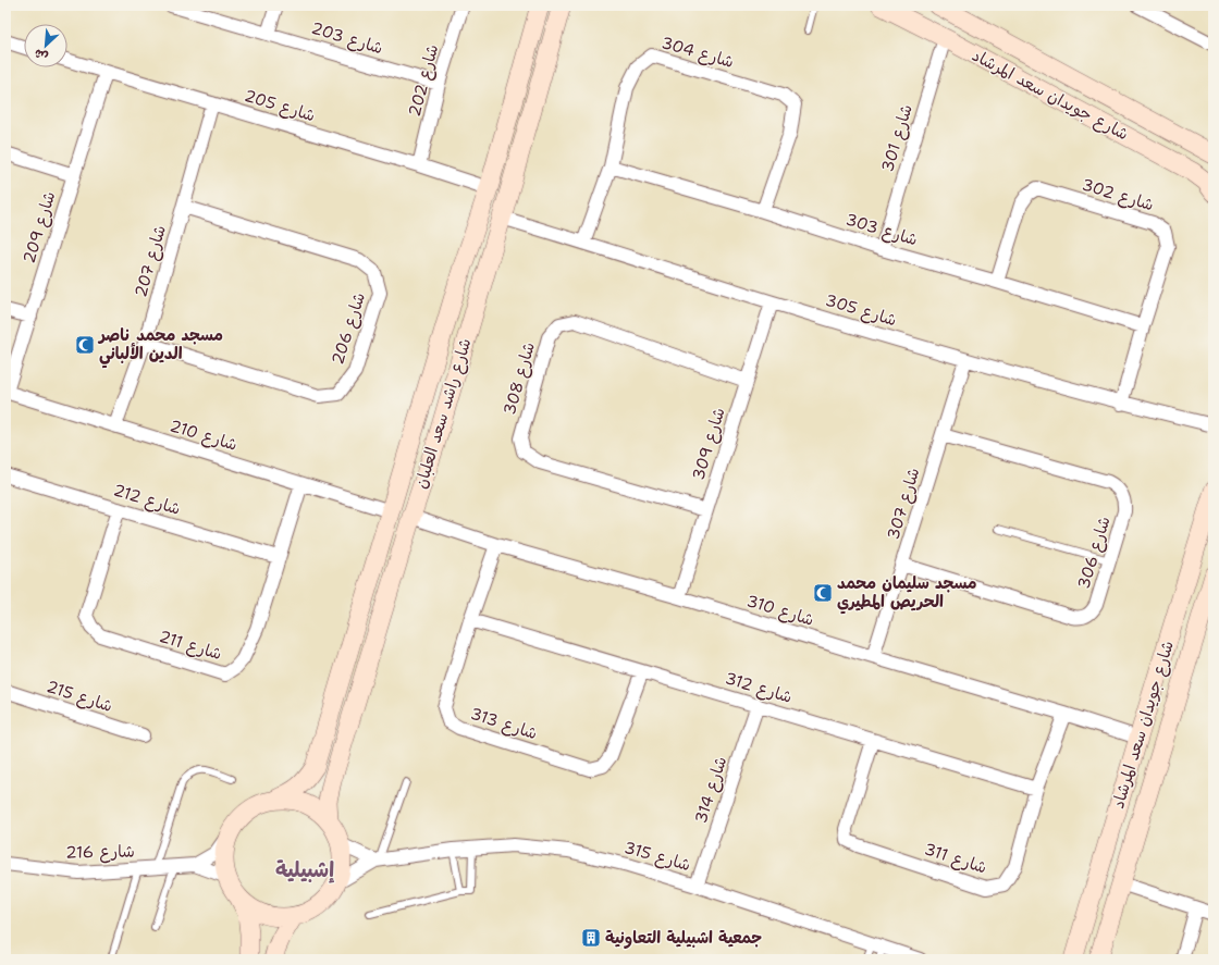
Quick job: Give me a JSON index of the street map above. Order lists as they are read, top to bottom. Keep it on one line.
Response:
{"streets":{"main road":["شارع جويدان سعد المرشاد","شارع راشد سعد العلبان"],"street":["شارع 203","شارع 304","شارع 202","شارع 205","شارع 301","شارع 302","شارع 209","شارع 303","شارع 207","شارع 305","شارع 206","شارع 308","شارع 210","شارع 309","شارع 212","شارع 307","شارع 306","شارع 310","شارع 211","شارع 312","شارع 215","شارع 313","شارع 314","شارع 216","شارع 315","شارع 311"]},"crossings":[["شارع 203","شارع 202"],["شارع 304","شارع 303"],["شارع 304","شارع 305"],["شارع 202","شارع 205"],["شارع جويدان سعد المرشاد","شارع 301"],["شارع جويدان سعد المرشاد","شارع 310"],["شارع 205","شارع 209"],["شارع 205","شارع 207"],["شارع 205","شارع راشد سعد العلبان"],["شارع 301","شارع 303"],["شارع 302","شارع 303"],["شارع 302","شارع 305"],["شارع 209","شارع 210"],["شارع 207","شارع 206"],["شارع 207","شارع 210"],["شارع 305","شارع راشد سعد العلبان"],["شارع 305","شارع 309"],["شارع 305","شارع 307"],["شارع 308","شارع 309"],["شارع راشد سعد العلبان","شارع 210"],["شارع راشد سعد العلبان","شارع 310"],["شارع راشد سعد العلبان","شارع 216"],["شارع راشد سعد العلبان","شارع 315"],["شارع 210","شارع 211"],["شارع 309","شارع 310"],["شارع 212","شارع 211"],["شارع 307","شارع 306"],["شارع 307","شارع 310"],["شارع 310","شارع 313"],["شارع 310","شارع 311"],["شارع 312","شارع 313"],["شارع 312","شارع 314"],["شارع 312","شارع 311"],["شارع 314","شارع 315"],["شارع 216","شارع 315"]],"districts":["إشبيلية"],"places":{"mosque":["مسجد محمد ناصر الدين الألباني","مسجد سليمان محمد الحريص المطيري"],"building":["جمعية اشبيلية التعاونية"]},"north":"bottom left"}
